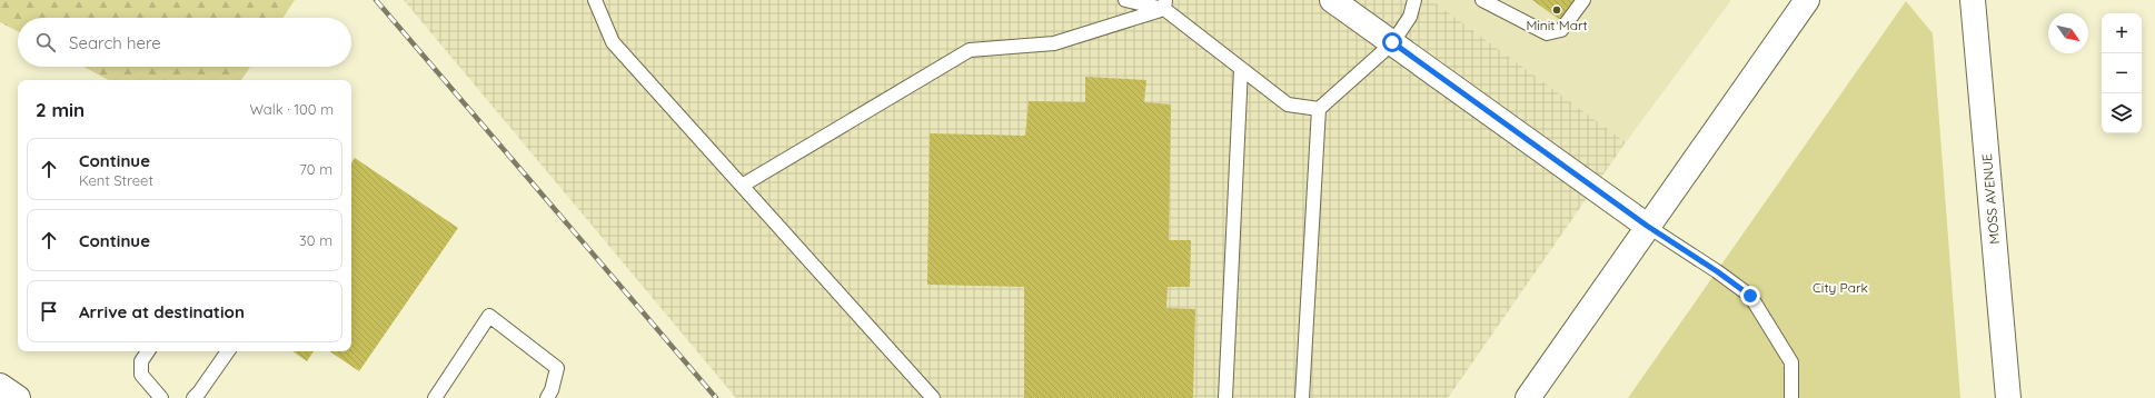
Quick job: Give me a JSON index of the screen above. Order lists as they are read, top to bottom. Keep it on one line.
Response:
{"streets":{"main road":["MOSS AVENUE"]},"parks":["City Park"],"places":["Minit Mart"],"north":"bottom right","page":{"map_buttons":["+","−"],"search":"Search here","heading":["2 min","Walk · 100 m"],"list":[["Continue","Kent Street","70 m"],["Continue","30 m"],"Arrive at destination"]}}
